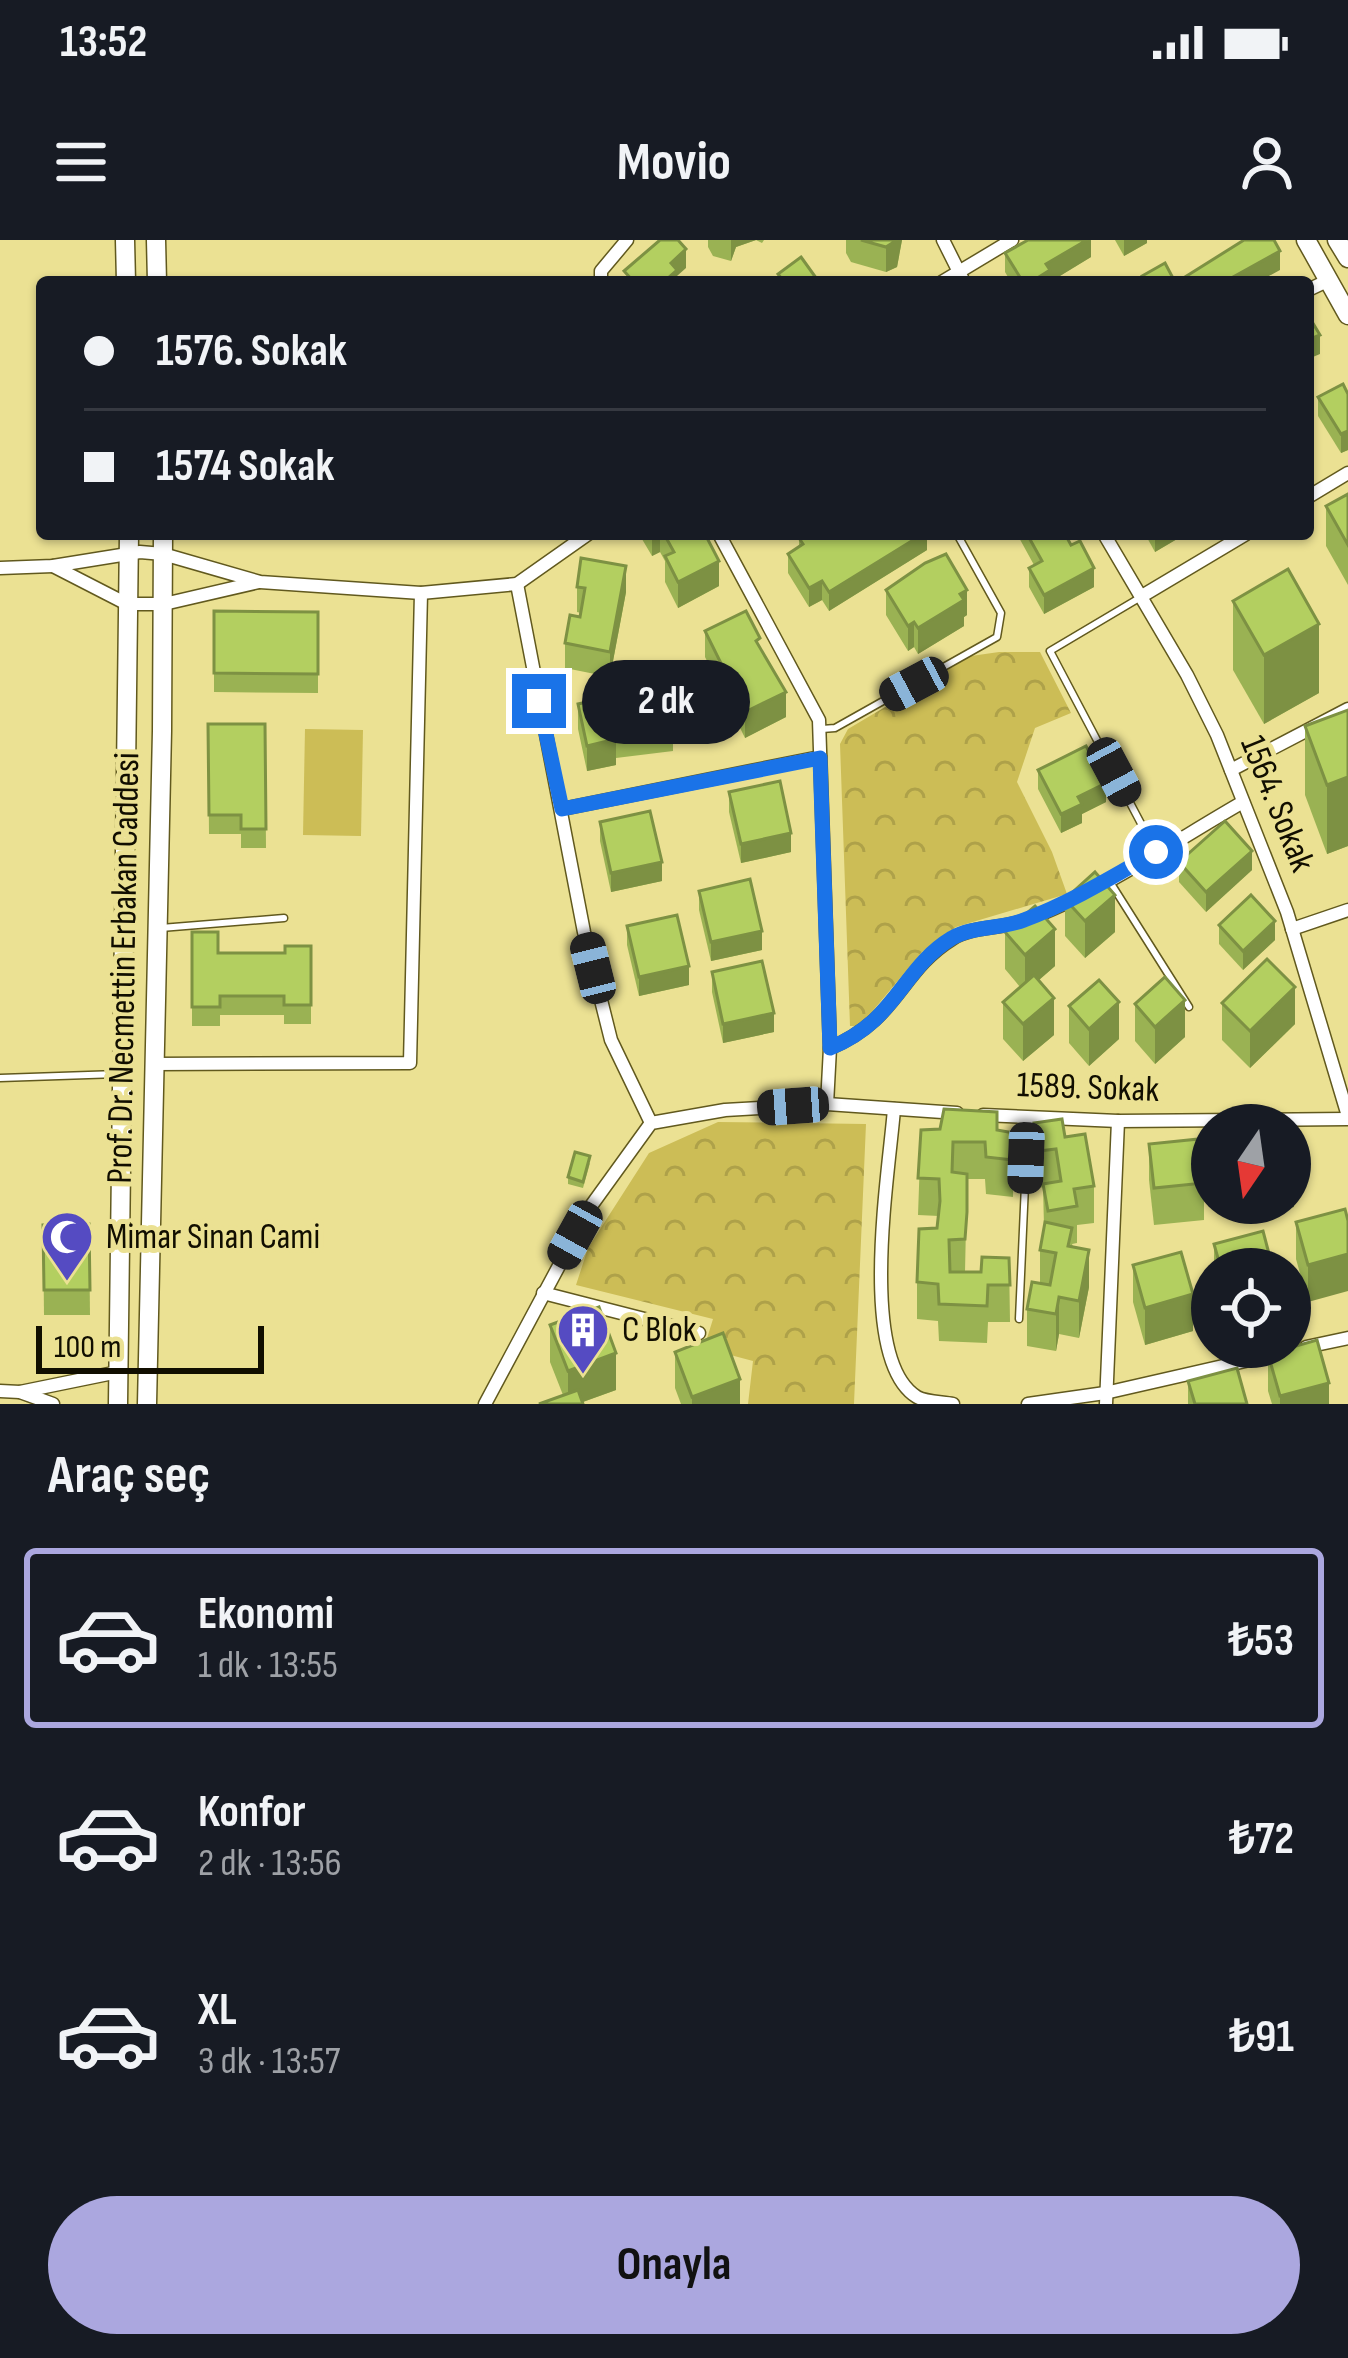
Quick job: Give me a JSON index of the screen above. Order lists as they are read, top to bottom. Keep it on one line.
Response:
{"streets":{"main road":["Prof. Dr. Necmettin Erbakan Caddesi"],"street":["1564. Sokak","1589. Sokak"]},"crossings":[["1564. Sokak","1589. Sokak"]],"places":{"mosque":["Mimar Sinan Cami"],"building":["C Blok"]},"scale_bar":"100 m","north":"bottom","page":{"status":"13:52","header":"Movio","banner":["1576. Sokak","1574 Sokak"],"bubble":"2 dk","scale":"100 m","heading":"Araç seç","list":[{"name":"Ekonomi","note":"1 dk · 13:55","value":"₺53"},{"name":"Konfor","note":"2 dk · 13:56","value":"₺72"},{"name":"XL","note":"3 dk · 13:57","value":"₺91"}],"buttons":"Onayla"}}
